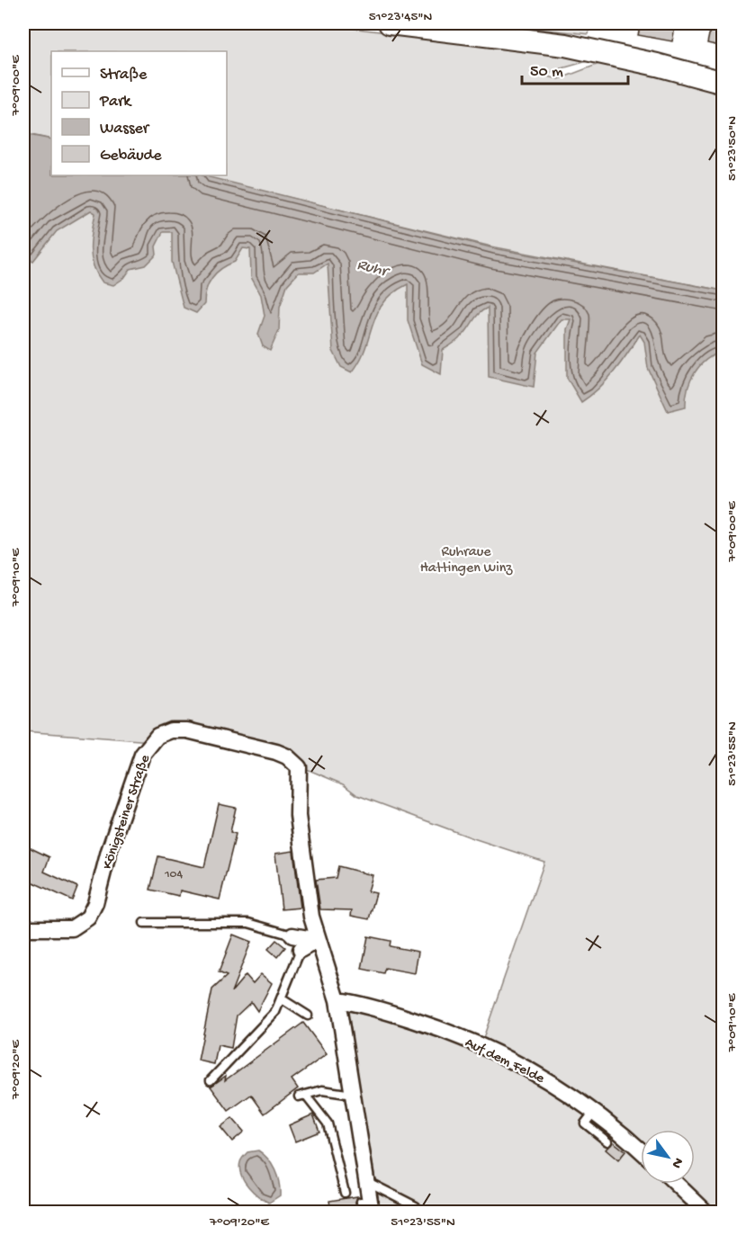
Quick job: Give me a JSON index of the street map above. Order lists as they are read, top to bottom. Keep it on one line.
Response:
{"streets":{"street":["Königsteiner Straße","Auf dem Felde"]},"crossings":[["Königsteiner Straße","Auf dem Felde"]],"water":["Ruhr"],"parks":["Ruhraue Hattingen Winz"],"house_numbers":["104"],"legend":["Straße","Park","Wasser","Gebäude"],"scale_bar":"50 m","north":"bottom right","coordinates":["51°23'45\"N","7°09'00\"E","51°23'50\"N","7°09'10\"E","51°23'55\"N","7°09'20\"E"]}
